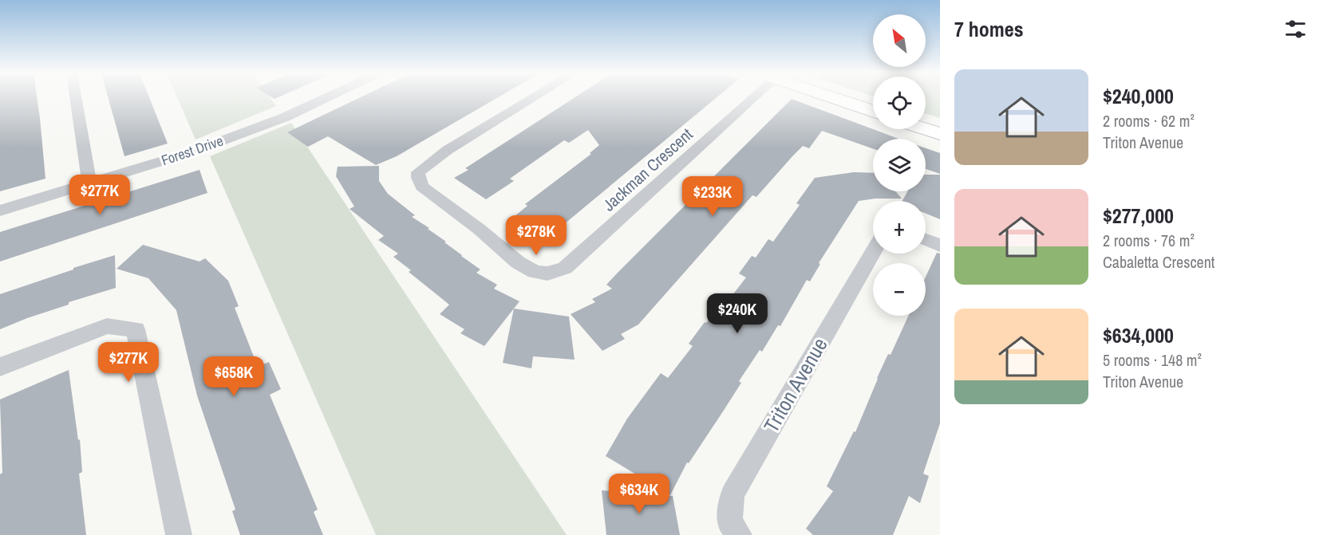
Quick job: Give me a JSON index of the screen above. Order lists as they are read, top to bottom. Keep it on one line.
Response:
{"streets":{"street":["Forest Drive","Jackman Crescent","Triton Avenue"]},"north":"top left","page":{"heading":"7 homes","map_buttons":["+","−"],"list":[{"name":"$240,000","note":"2 rooms · 62 m² · Triton Avenue"},{"name":"$277,000","note":"2 rooms · 76 m² · Cabaletta Crescent"},{"name":"$634,000","note":"5 rooms · 148 m² · Triton Avenue"}],"price":["$277K","$233K","$278K","$240K","$277K","$658K","$634K"]}}
